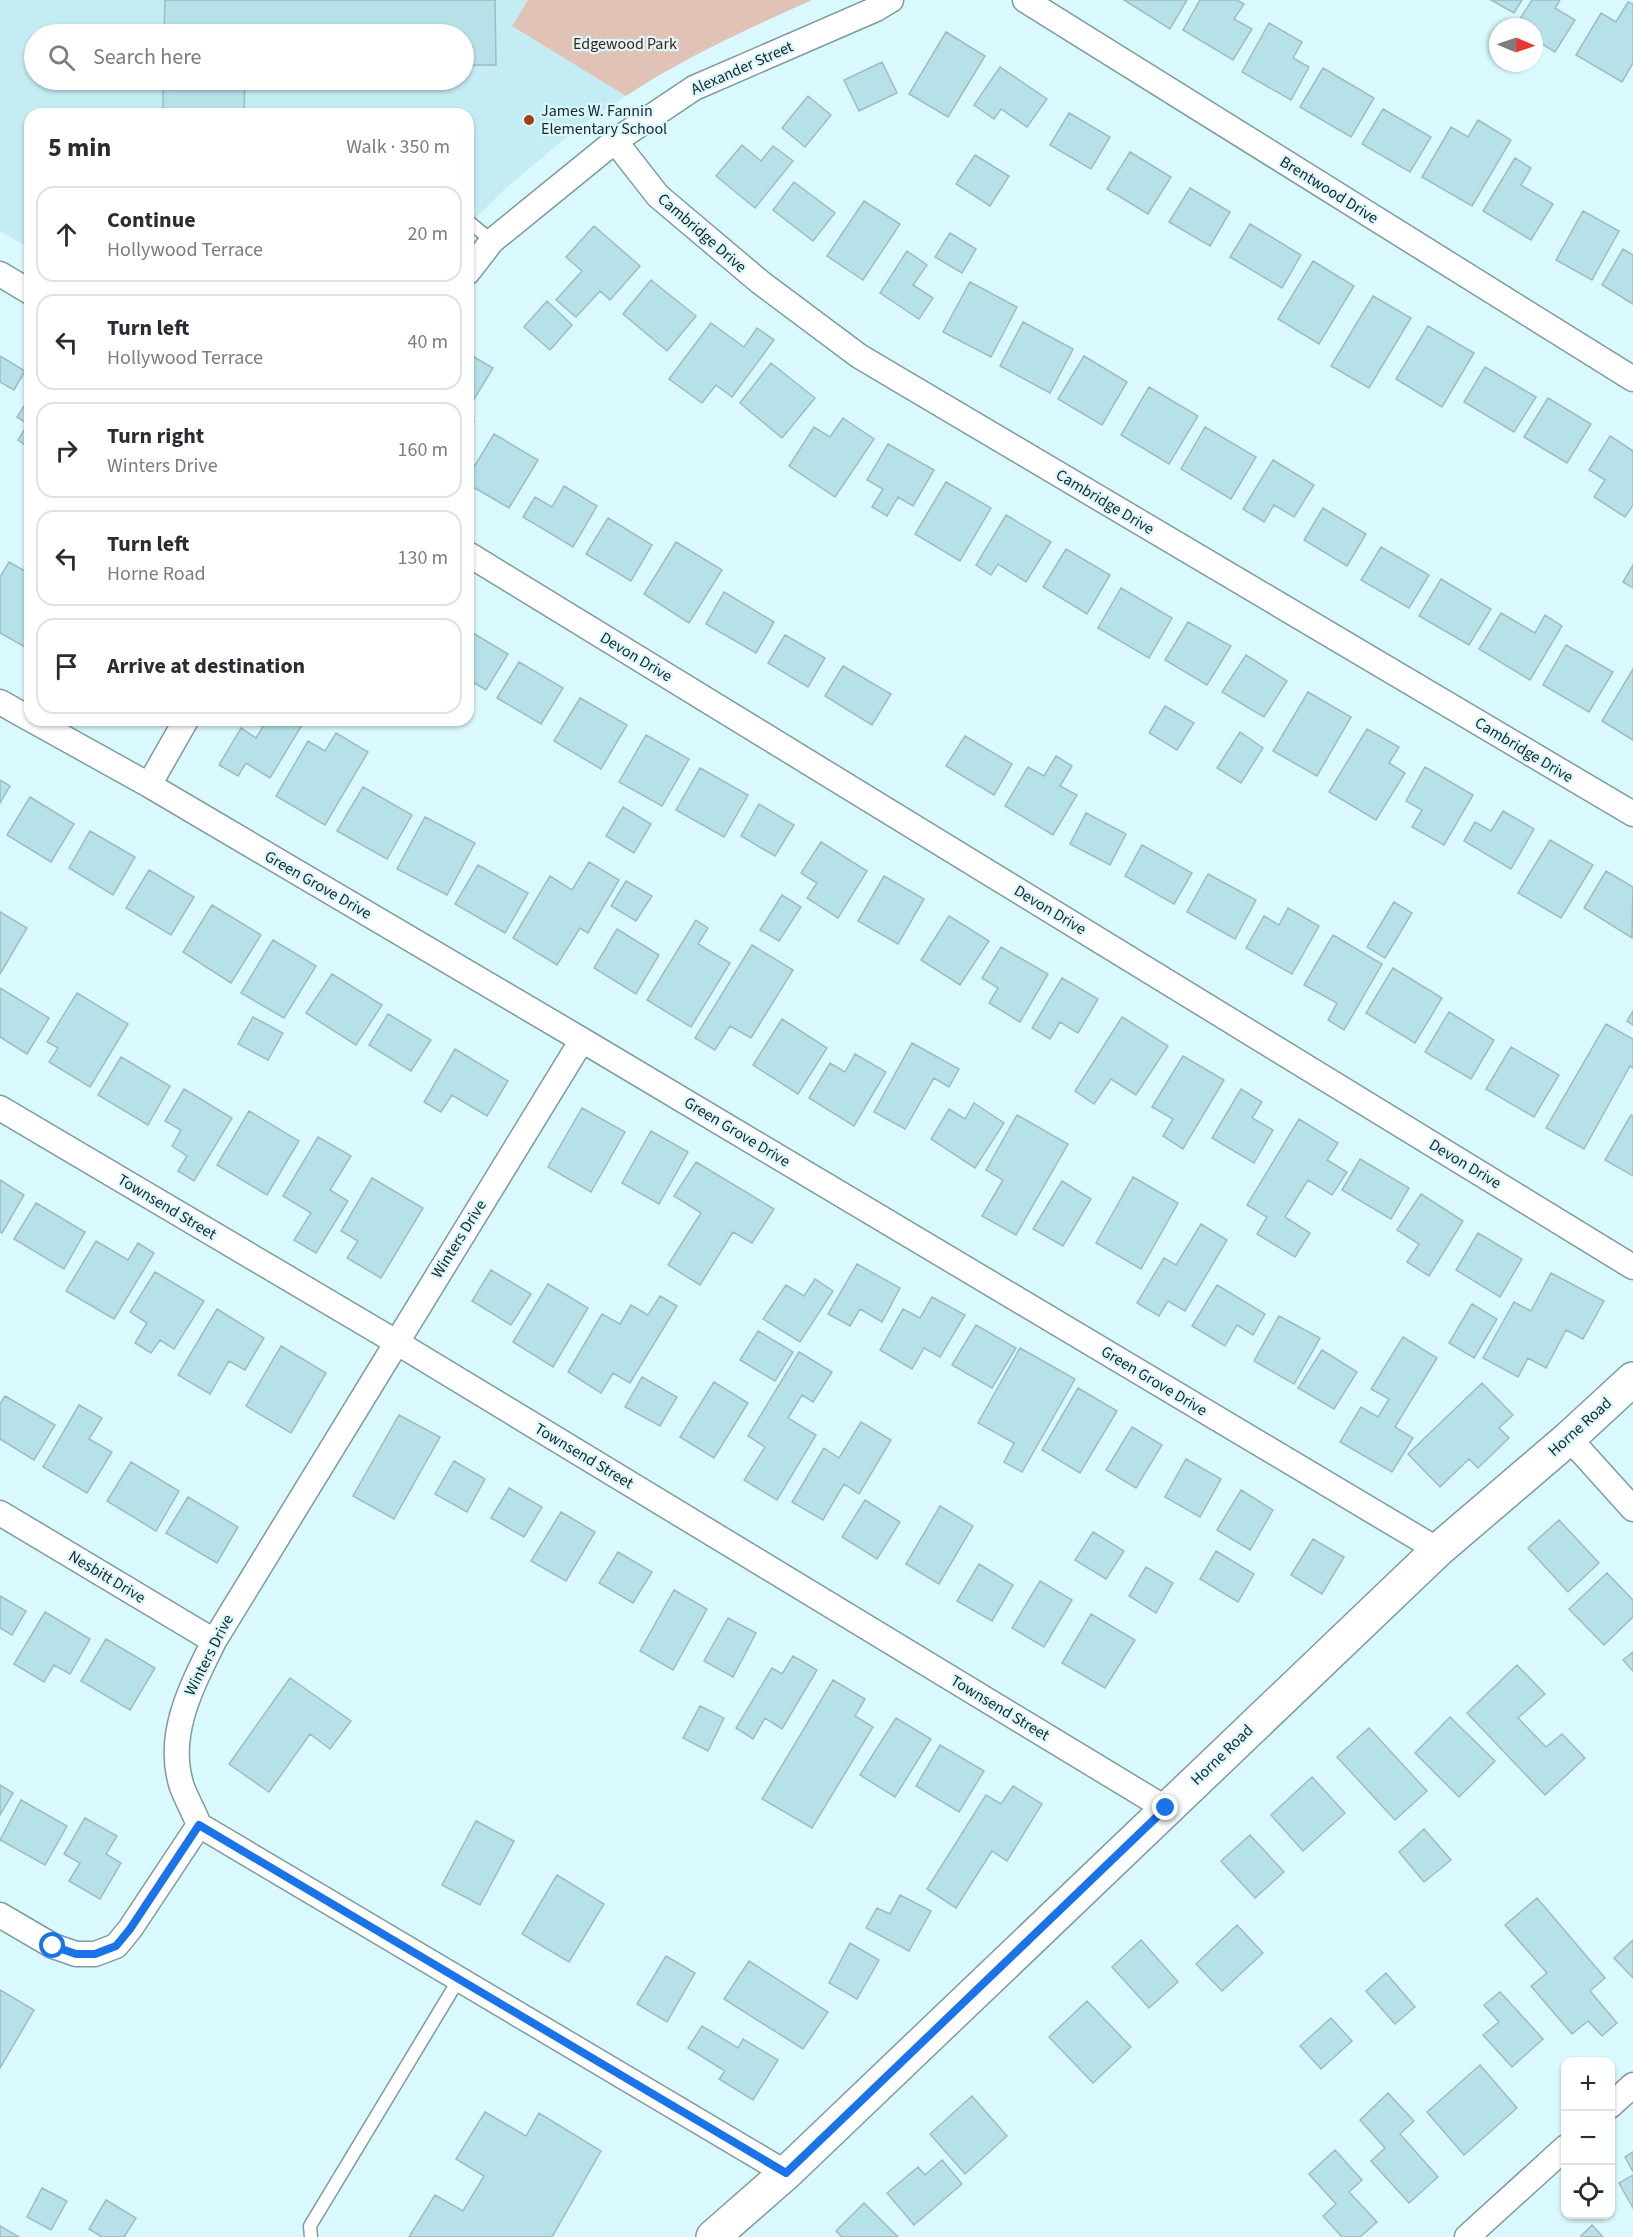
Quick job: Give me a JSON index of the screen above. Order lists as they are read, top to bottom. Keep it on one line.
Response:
{"streets":{"main road":["Horne Road"],"street":["Alexander Street","Brentwood Drive","Cambridge Drive","Devon Drive","Green Grove Drive","Townsend Street","Winters Drive","Nesbitt Drive"]},"crossings":[["Alexander Street","Cambridge Drive"],["Green Grove Drive","Winters Drive"],["Green Grove Drive","Horne Road"],["Townsend Street","Winters Drive"],["Townsend Street","Horne Road"],["Winters Drive","Nesbitt Drive"]],"parks":["Edgewood Park"],"places":["James W. Fannin Elementary School"],"north":"right","page":{"search":"Search here","heading":["5 min","Walk · 350 m"],"list":[["Continue","Hollywood Terrace","20 m"],["Turn left","Hollywood Terrace","40 m"],["Turn right","Winters Drive","160 m"],["Turn left","Horne Road","130 m"],"Arrive at destination"],"map_buttons":["+","−"]}}
